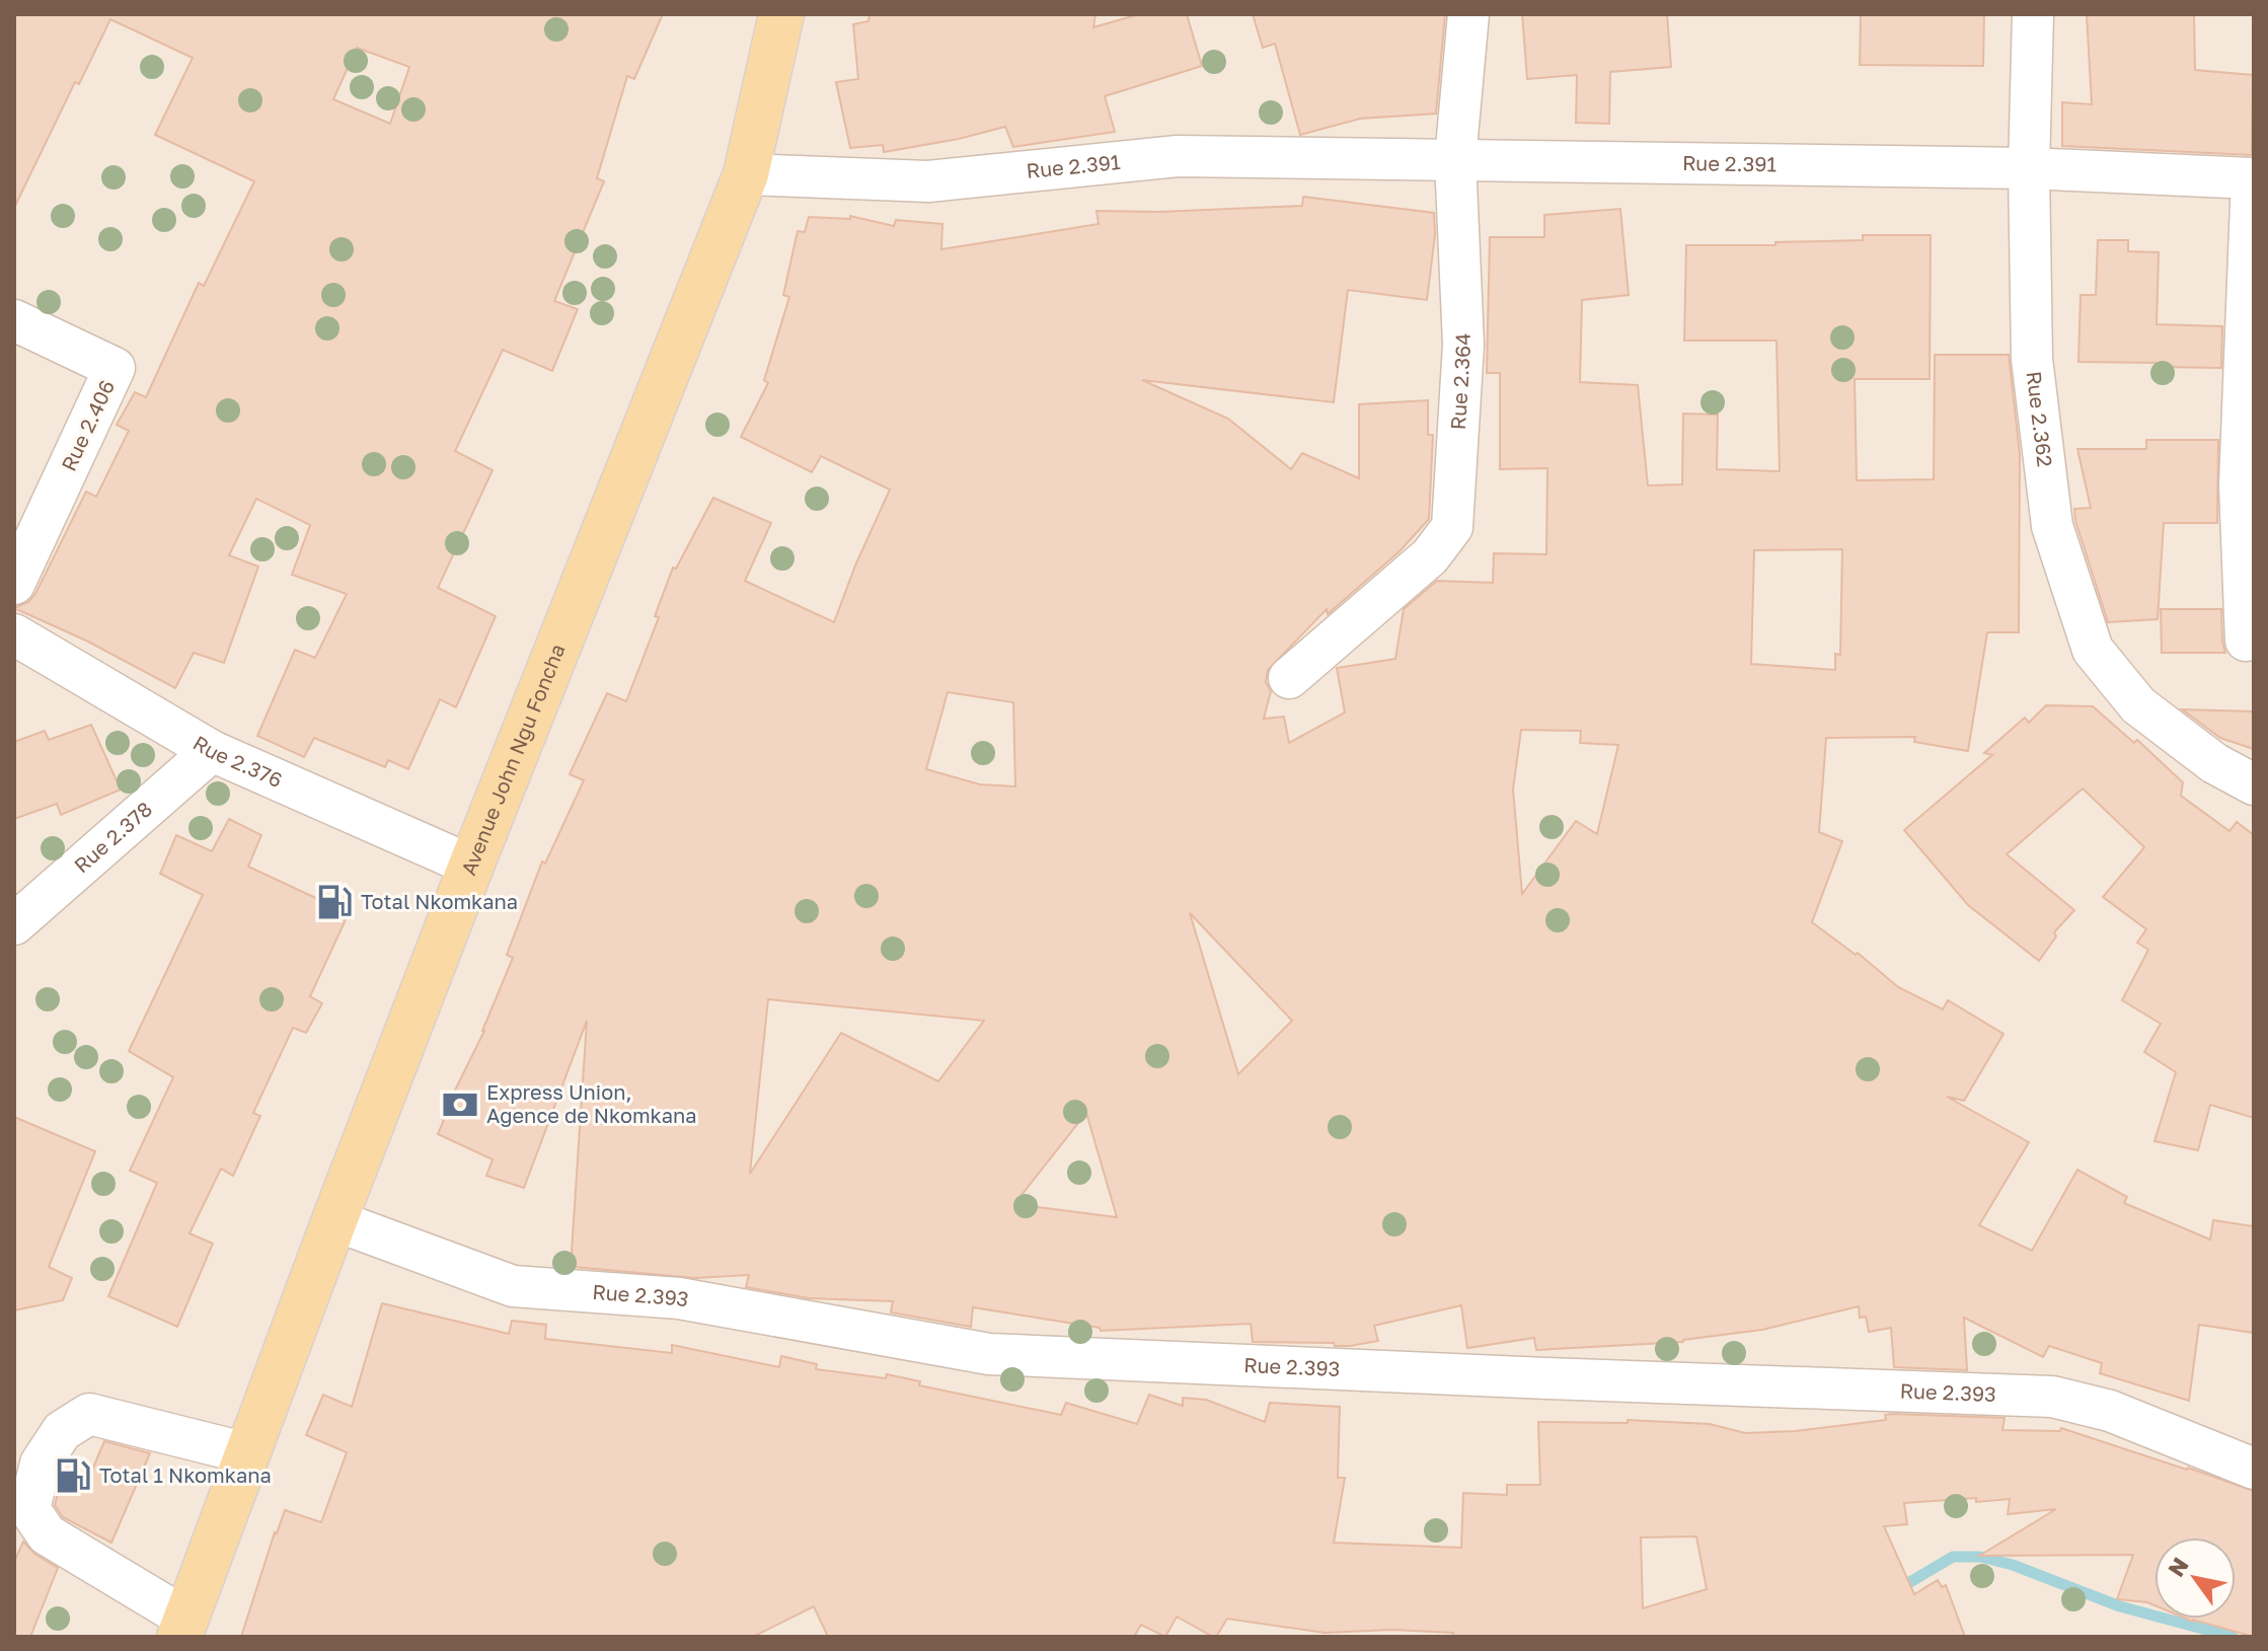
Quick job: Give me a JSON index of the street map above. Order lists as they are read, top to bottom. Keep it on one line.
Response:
{"streets":{"main road":["Avenue John Ngu Foncha"],"street":["Rue 2.391","Rue 2.364","Rue 2.362","Rue 2.406","Rue 2.376","Rue 2.378","Rue 2.393"]},"crossings":[["Rue 2.391","Rue 2.364"],["Rue 2.391","Rue 2.362"],["Rue 2.391","Avenue John Ngu Foncha"],["Avenue John Ngu Foncha","Rue 2.376"],["Avenue John Ngu Foncha","Rue 2.393"],["Rue 2.376","Rue 2.378"]],"places":{"fuel station":["Total Nkomkana","Total 1 Nkomkana"],"bank":["Express Union, Agence de Nkomkana"]},"north":"top left"}
